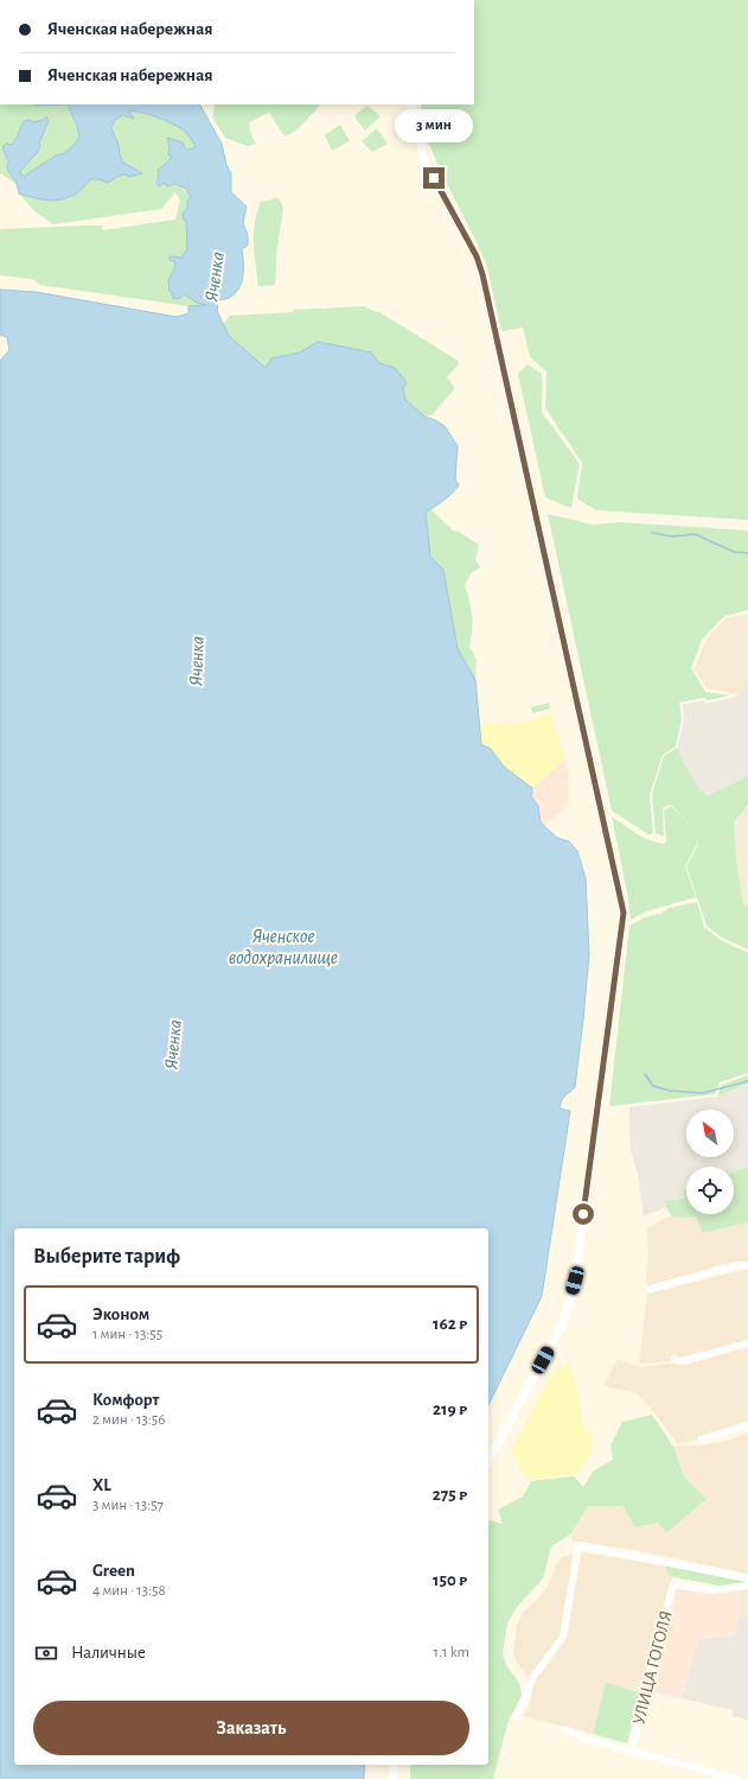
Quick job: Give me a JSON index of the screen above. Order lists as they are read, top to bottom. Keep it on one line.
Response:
{"streets":{"street":["УЛИЦА ГОГОЛЯ"]},"water":["Яченка","Яченское водохранилище"],"north":"top left","page":{"banner":["Яченская набережная","Яченская набережная"],"bubble":"3 мин","heading":"Выберите тариф","list":[{"name":"Эконом","note":"1 мин · 13:55","value":"162 ₽"},{"name":"Комфорт","note":"2 мин · 13:56","value":"219 ₽"},{"name":"XL","note":"3 мин · 13:57","value":"275 ₽"},{"name":"Green","note":"4 мин · 13:58","value":"150 ₽"}],"pay":["Наличные","1.1 km"],"buttons":"Заказать"}}
